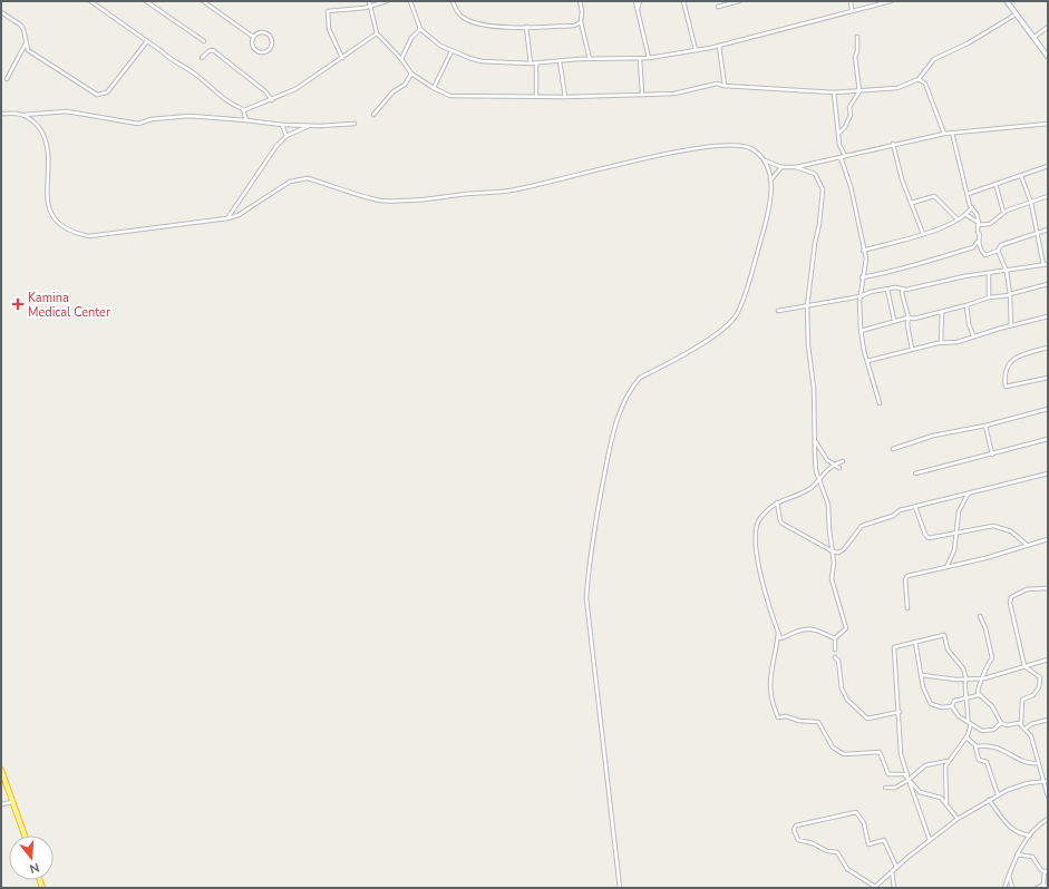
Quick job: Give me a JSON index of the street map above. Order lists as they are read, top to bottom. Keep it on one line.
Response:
{"places":{"health":["Kamina Medical Center"]},"north":"bottom"}
